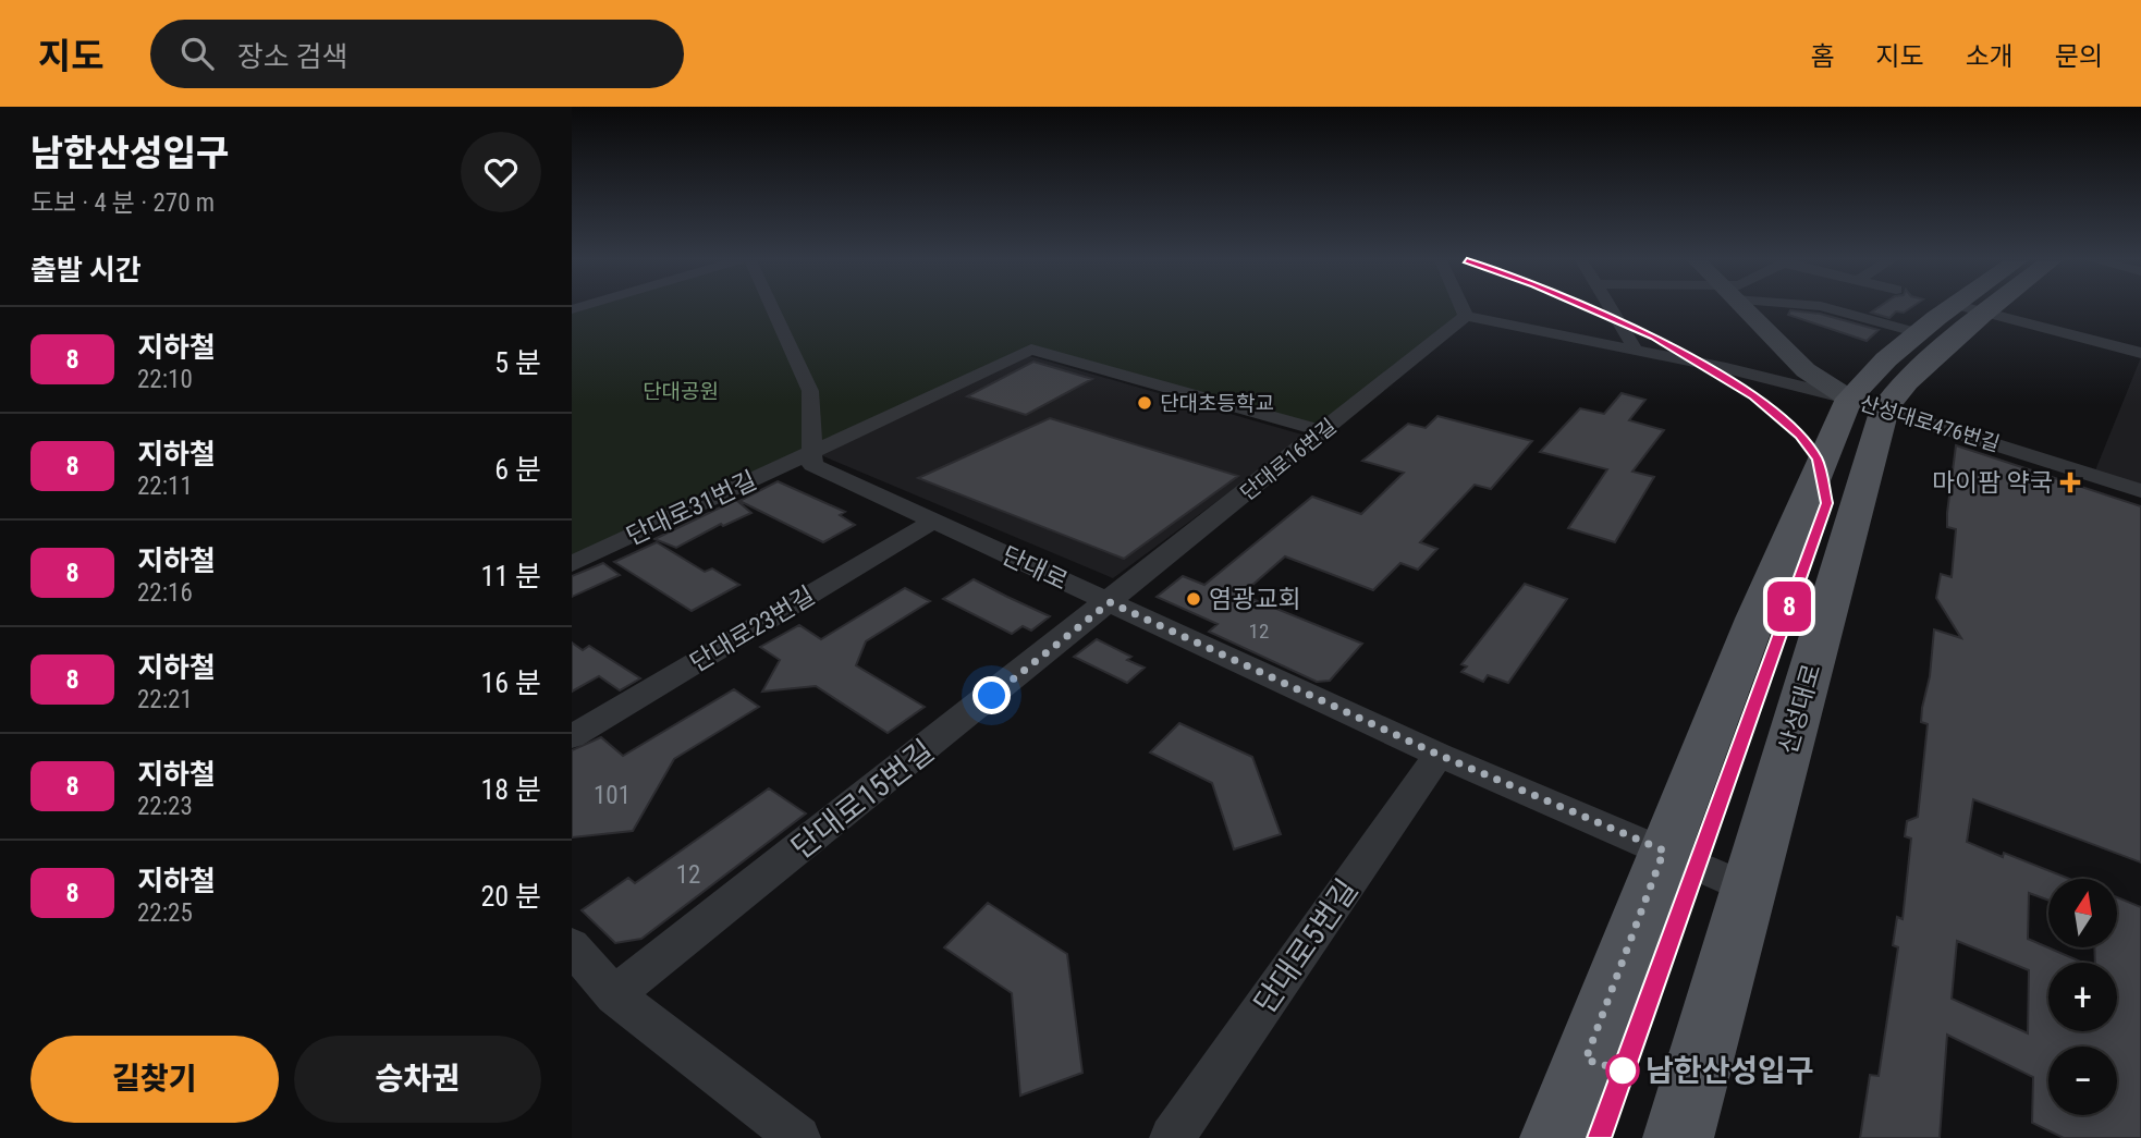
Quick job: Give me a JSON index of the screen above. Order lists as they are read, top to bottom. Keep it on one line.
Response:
{"streets":{"main road":["산성대로"],"street":["산성대로476번길","단대로16번길","단대로31번길","단대로","단대로23번길","단대로15번길","단대로5번길"]},"crossings":[["산성대로476번길","단대로16번길"],["산성대로476번길","산성대로"],["단대로16번길","단대로31번길"],["단대로16번길","단대로"],["단대로16번길","단대로15번길"],["단대로31번길","단대로"],["단대로","단대로23번길"],["단대로","산성대로"],["단대로","단대로15번길"],["단대로","단대로5번길"]],"parks":["단대공원"],"places":{"other":["단대초등학교","염광교회","남한산성입구"],"health":["마이팜 약국"]},"lines":["metro line 8"],"house_numbers":["12","101","12"],"north":"top","page":{"header":"지도","search":"장소 검색","nav":["홈","지도","소개","문의"],"heading":[["남한산성입구","도보 · 4 분 · 270 m"],"출발 시간"],"on_map":"8","list":[{"mark":"8","name":"지하철","note":"22:10","value":"5 분"},{"mark":"8","name":"지하철","note":"22:11","value":"6 분"},{"mark":"8","name":"지하철","note":"22:16","value":"11 분"},{"mark":"8","name":"지하철","note":"22:21","value":"16 분"},{"mark":"8","name":"지하철","note":"22:23","value":"18 분"},{"mark":"8","name":"지하철","note":"22:25","value":"20 분"}],"map_buttons":["+","−"],"buttons":["길찾기","승차권"]}}
